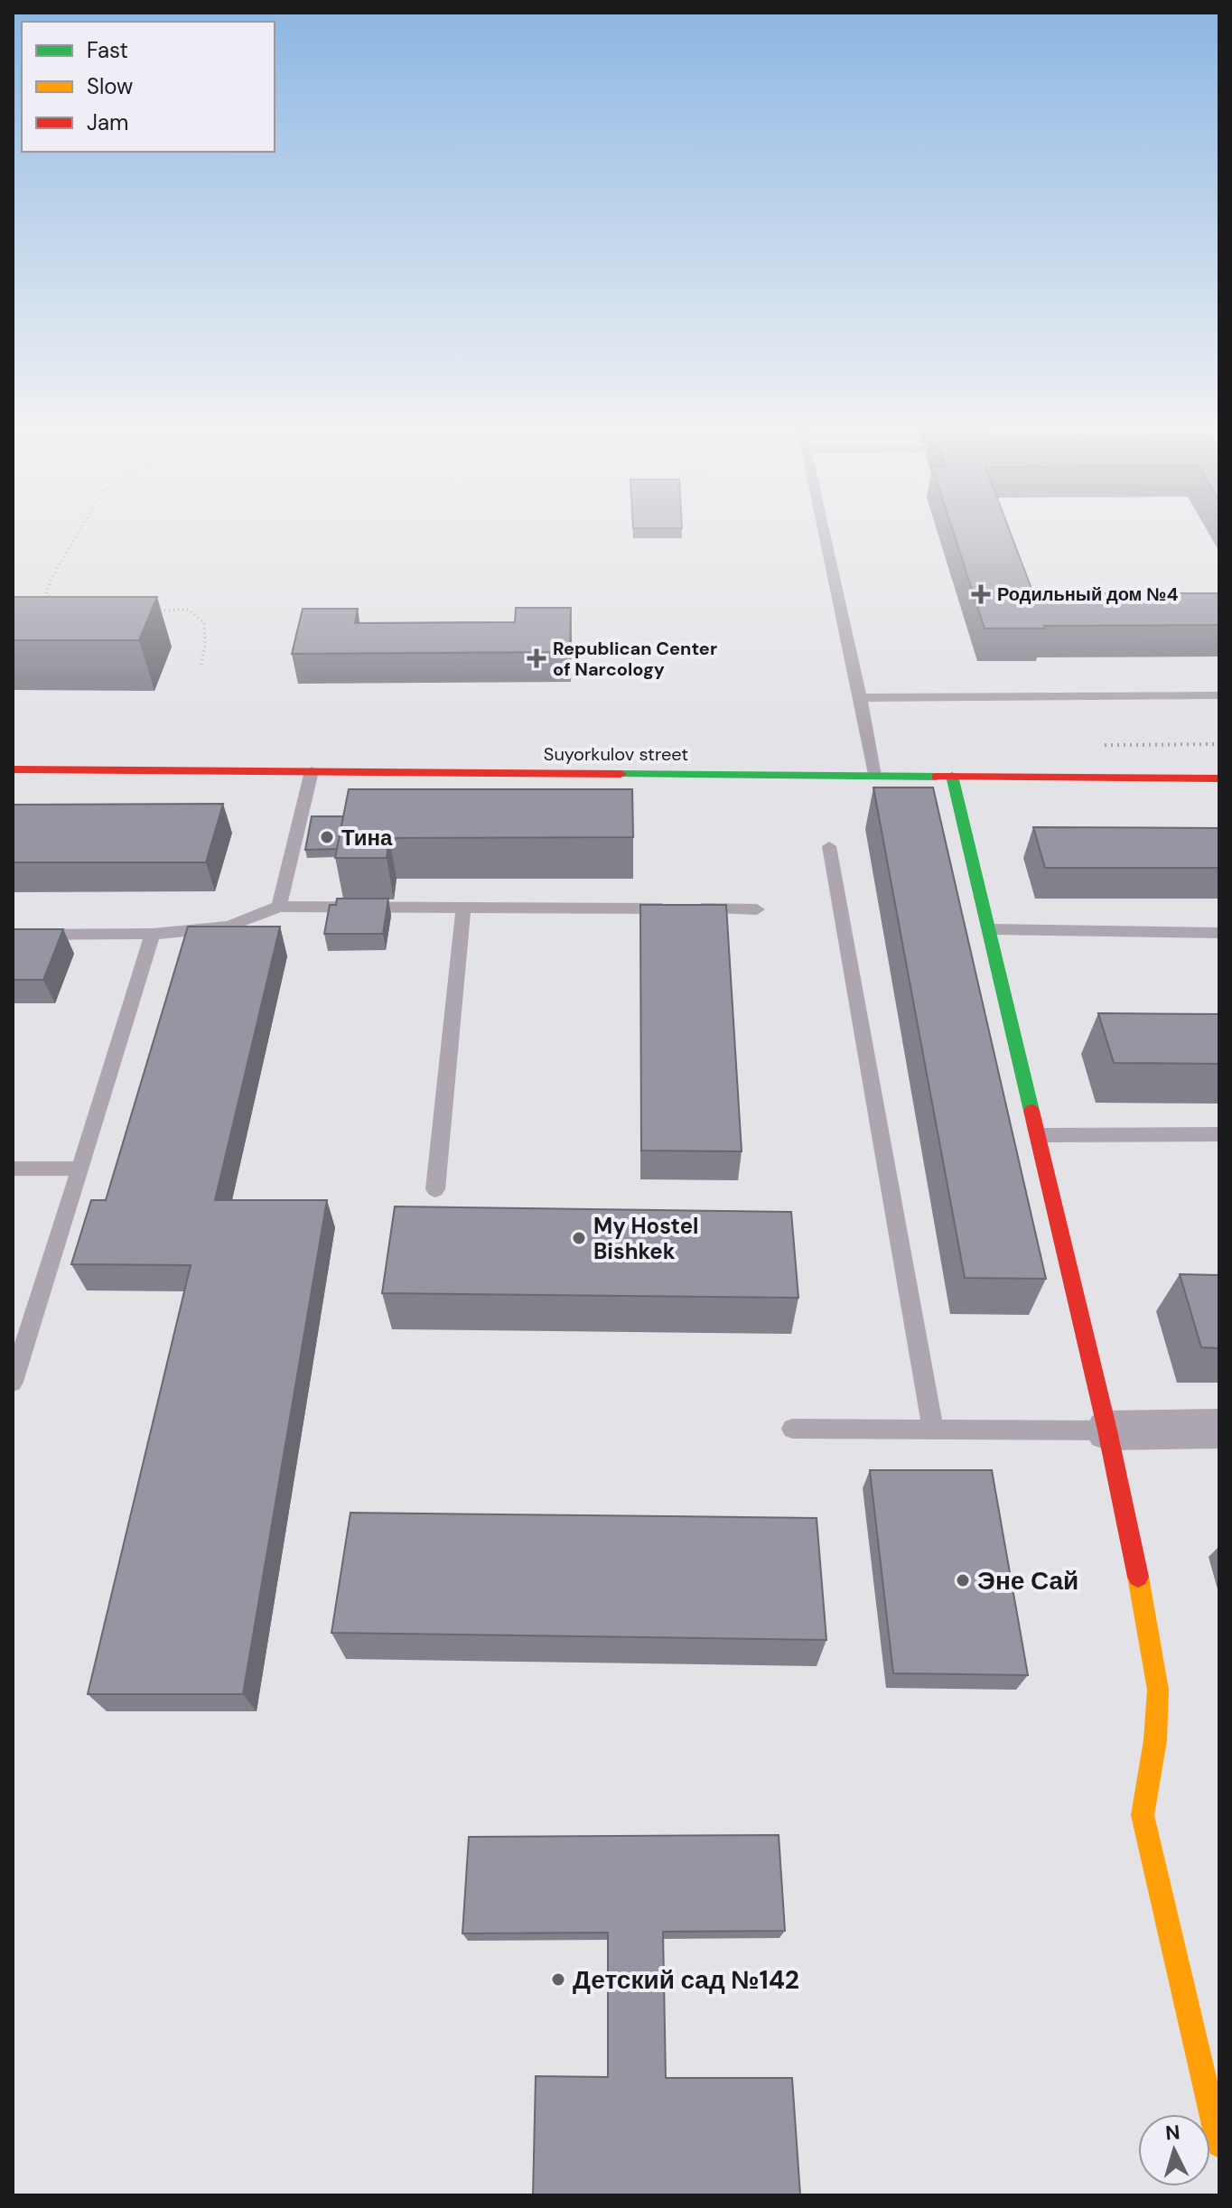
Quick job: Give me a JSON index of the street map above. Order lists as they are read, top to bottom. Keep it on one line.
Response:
{"streets":{"street":["Suyorkulov street"]},"places":{"health":["Родильный дом №4","Republican Center of Narcology"],"other":["Тина","My Hostel Bishkek","Эне Сай","Детский сад №142"]},"legend":["Fast","Slow","Jam"],"north":"top"}
